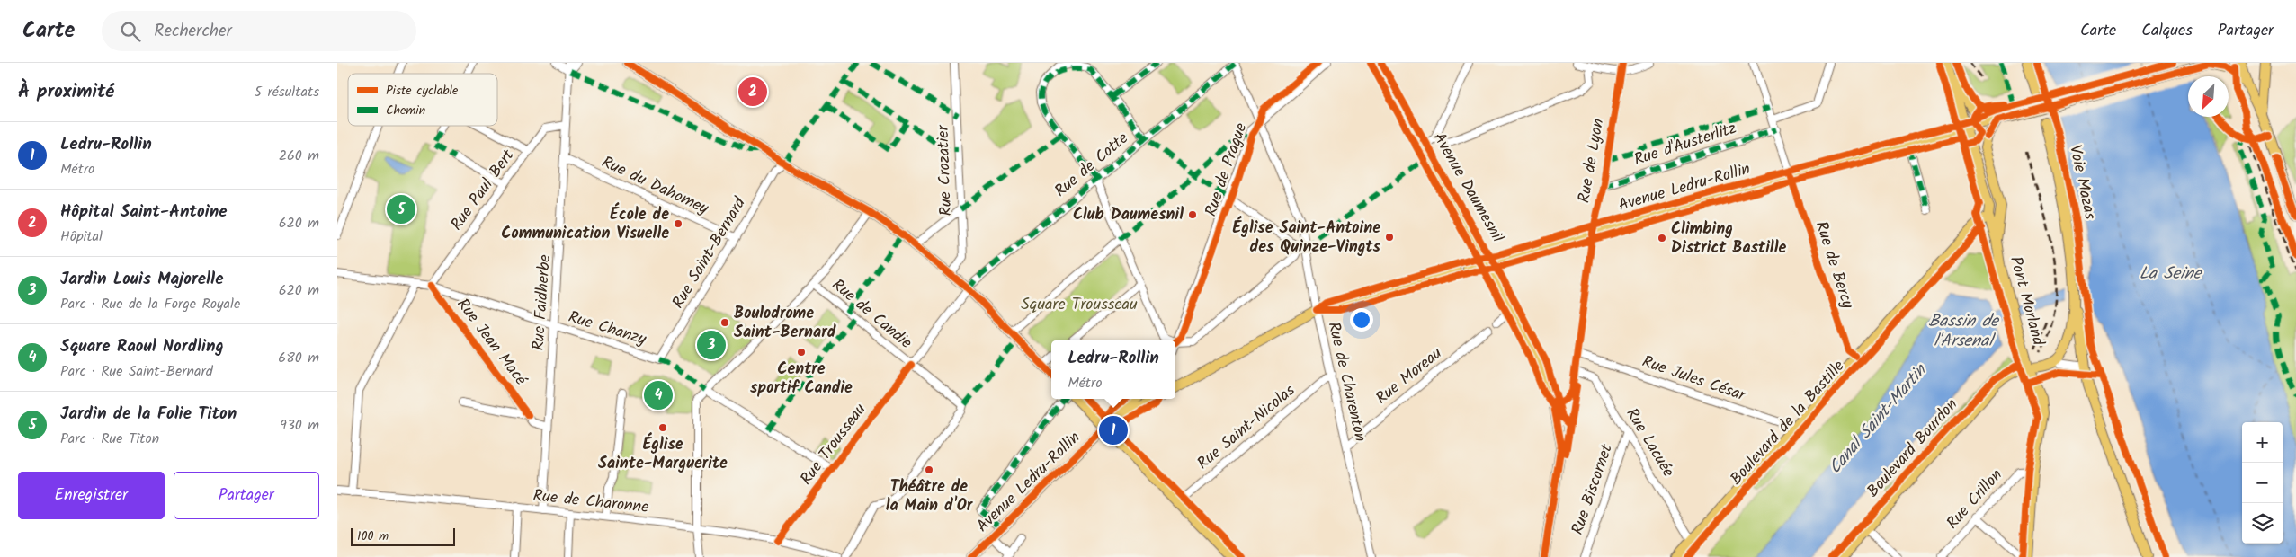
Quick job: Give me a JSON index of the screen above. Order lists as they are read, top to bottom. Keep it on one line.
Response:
{"streets":{"main road":["Voie Mazas","Avenue Daumesnil","Avenue Ledru-Rollin","Pont Morland","Boulevard de la Bastille","Boulevard Bourdon"],"street":["Rue d'Austerlitz","Rue de Lyon","Rue de Cotte","Rue de Prague","Rue Crozatier","Rue du Dahomey","Rue Paul Bert","Rue Saint-Bernard","Rue de Bercy","Rue Faidherbe","Rue de Candie","Rue Chanzy","Rue Jean Macé","Rue Moreau","Rue Jules César","Rue de Charenton","Rue Saint-Nicolas","Rue Lacuée","Rue Trousseau","Rue Biscornet","Rue Crillon","Rue de Charonne"]},"crossings":[["Rue d'Austerlitz","Rue de Lyon"],["Rue d'Austerlitz","Rue de Bercy"],["Rue de Lyon","Avenue Daumesnil"],["Rue de Lyon","Avenue Ledru-Rollin"],["Rue de Lyon","Rue Jules César"],["Rue de Lyon","Rue Lacuée"],["Rue de Cotte","Rue de Charenton"],["Rue de Cotte","Rue Trousseau"],["Rue de Prague","Rue de Charenton"],["Rue du Dahomey","Rue Saint-Bernard"],["Rue du Dahomey","Rue Faidherbe"],["Avenue Daumesnil","Avenue Ledru-Rollin"],["Avenue Ledru-Rollin","Rue de Bercy"],["Rue Paul Bert","Rue Faidherbe"],["Rue Paul Bert","Rue Chanzy"],["Rue Paul Bert","Rue Jean Macé"],["Rue Saint-Bernard","Rue Chanzy"],["Rue de Bercy","Boulevard de la Bastille"],["Pont Morland","Boulevard Bourdon"],["Pont Morland","Rue Crillon"],["Rue Faidherbe","Rue Chanzy"],["Rue Faidherbe","Rue Jean Macé"],["Rue Faidherbe","Rue de Charonne"],["Rue de Candie","Rue Trousseau"],["Rue Chanzy","Rue Jean Macé"],["Rue Moreau","Rue de Charenton"],["Rue Jules César","Boulevard de la Bastille"],["Rue de Charenton","Rue Saint-Nicolas"],["Boulevard de la Bastille","Rue Lacuée"],["Rue Lacuée","Rue Biscornet"],["Rue Trousseau","Rue de Charonne"]],"water":["La Seine","Bassin de l'Arsenal","Canal Saint-Martin"],"parks":["Square Trousseau"],"places":["Club Daumesnil","École de Communication Visuelle","Église Saint-Antoine des Quinze-Vingts","Climbing District Bastille","Boulodrome Saint-Bernard","Centre sportif Candie","Église Sainte-Marguerite","Théâtre de la Main d'Or"],"legend":["Piste cyclable","Chemin"],"scale_bar":"100 m","north":"bottom left","page":{"header":"Carte","search":"Rechercher","nav":["Carte","Calques","Partager"],"heading":["À proximité","5 résultats"],"pins":["2","5","3","4","1"],"list":[{"mark":"1","name":"Ledru-Rollin","note":"Métro","value":"260 m"},{"mark":"2","name":"Hôpital Saint-Antoine","note":"Hôpital","value":"620 m"},{"mark":"3","name":"Jardin Louis Majorelle","note":"Parc · Rue de la Forge Royale","value":"620 m"},{"mark":"4","name":"Square Raoul Nordling","note":"Parc · Rue Saint-Bernard","value":"680 m"},{"mark":"5","name":"Jardin de la Folie Titon","note":"Parc · Rue Titon","value":"930 m"}],"popup":["Ledru-Rollin","Métro"],"map_buttons":["+","−"],"buttons":["Enregistrer","Partager"],"scale":"100 m"}}
